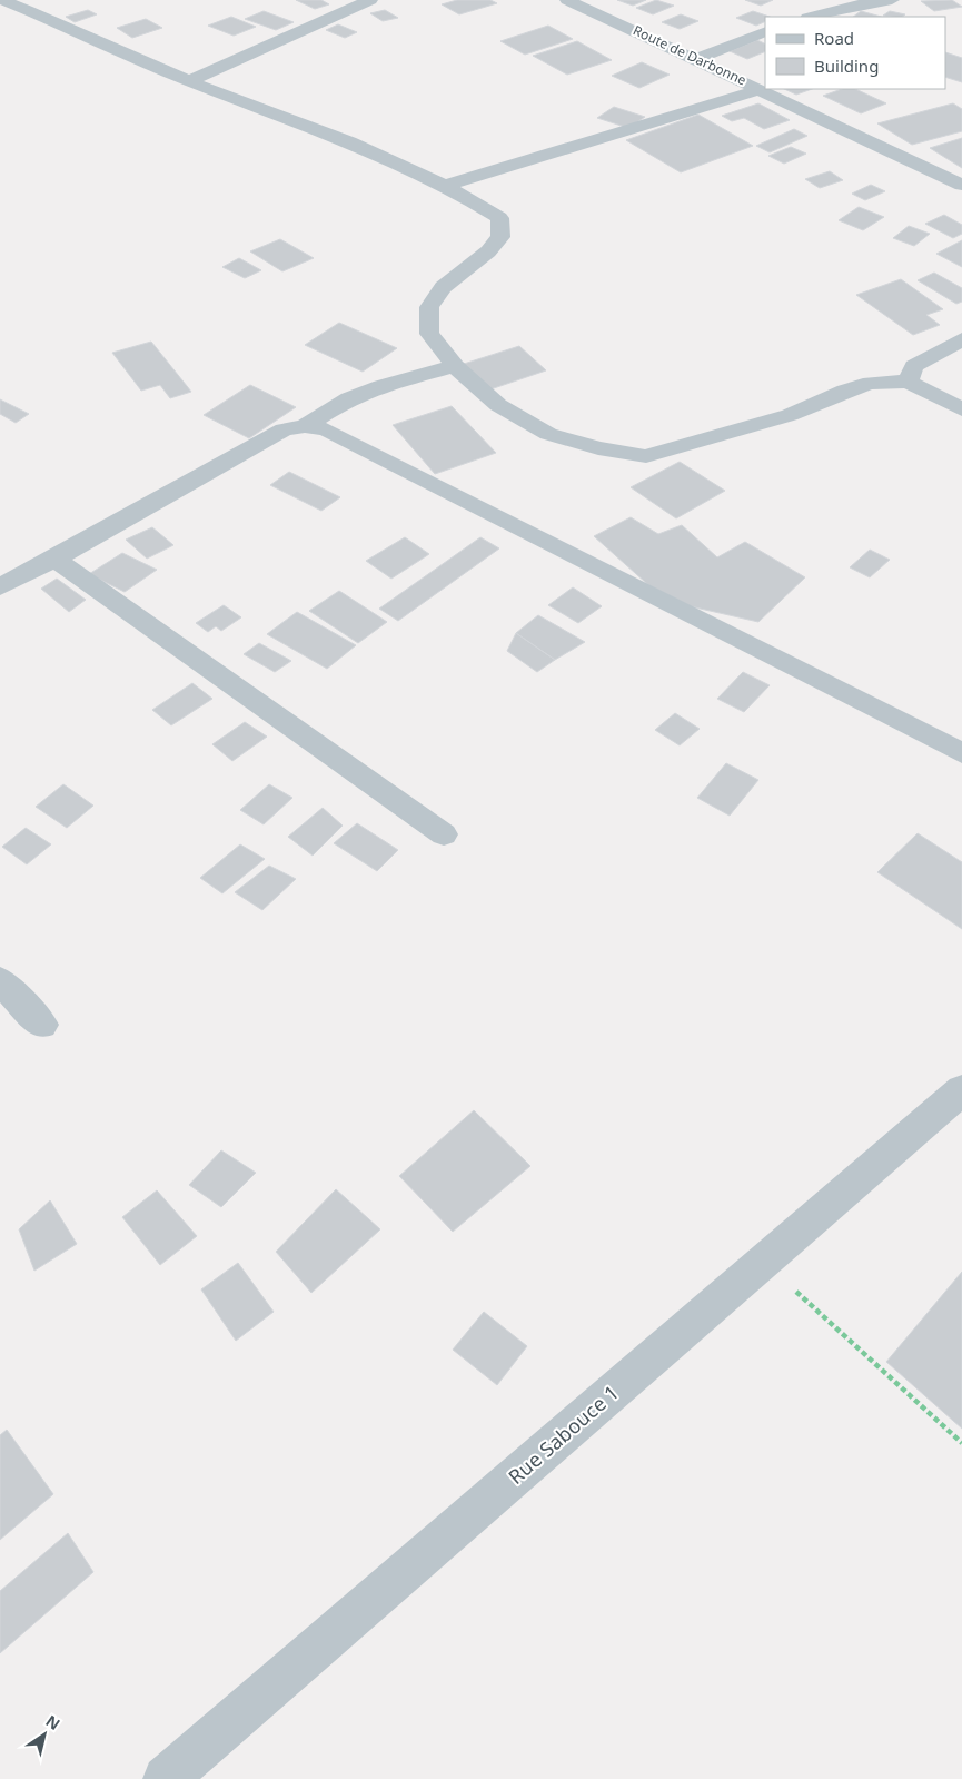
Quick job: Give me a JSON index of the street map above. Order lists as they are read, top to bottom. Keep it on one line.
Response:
{"streets":{"street":["Route de Darbonne","Rue Sabouce 1"]},"legend":["Road","Building"],"north":"top right"}
